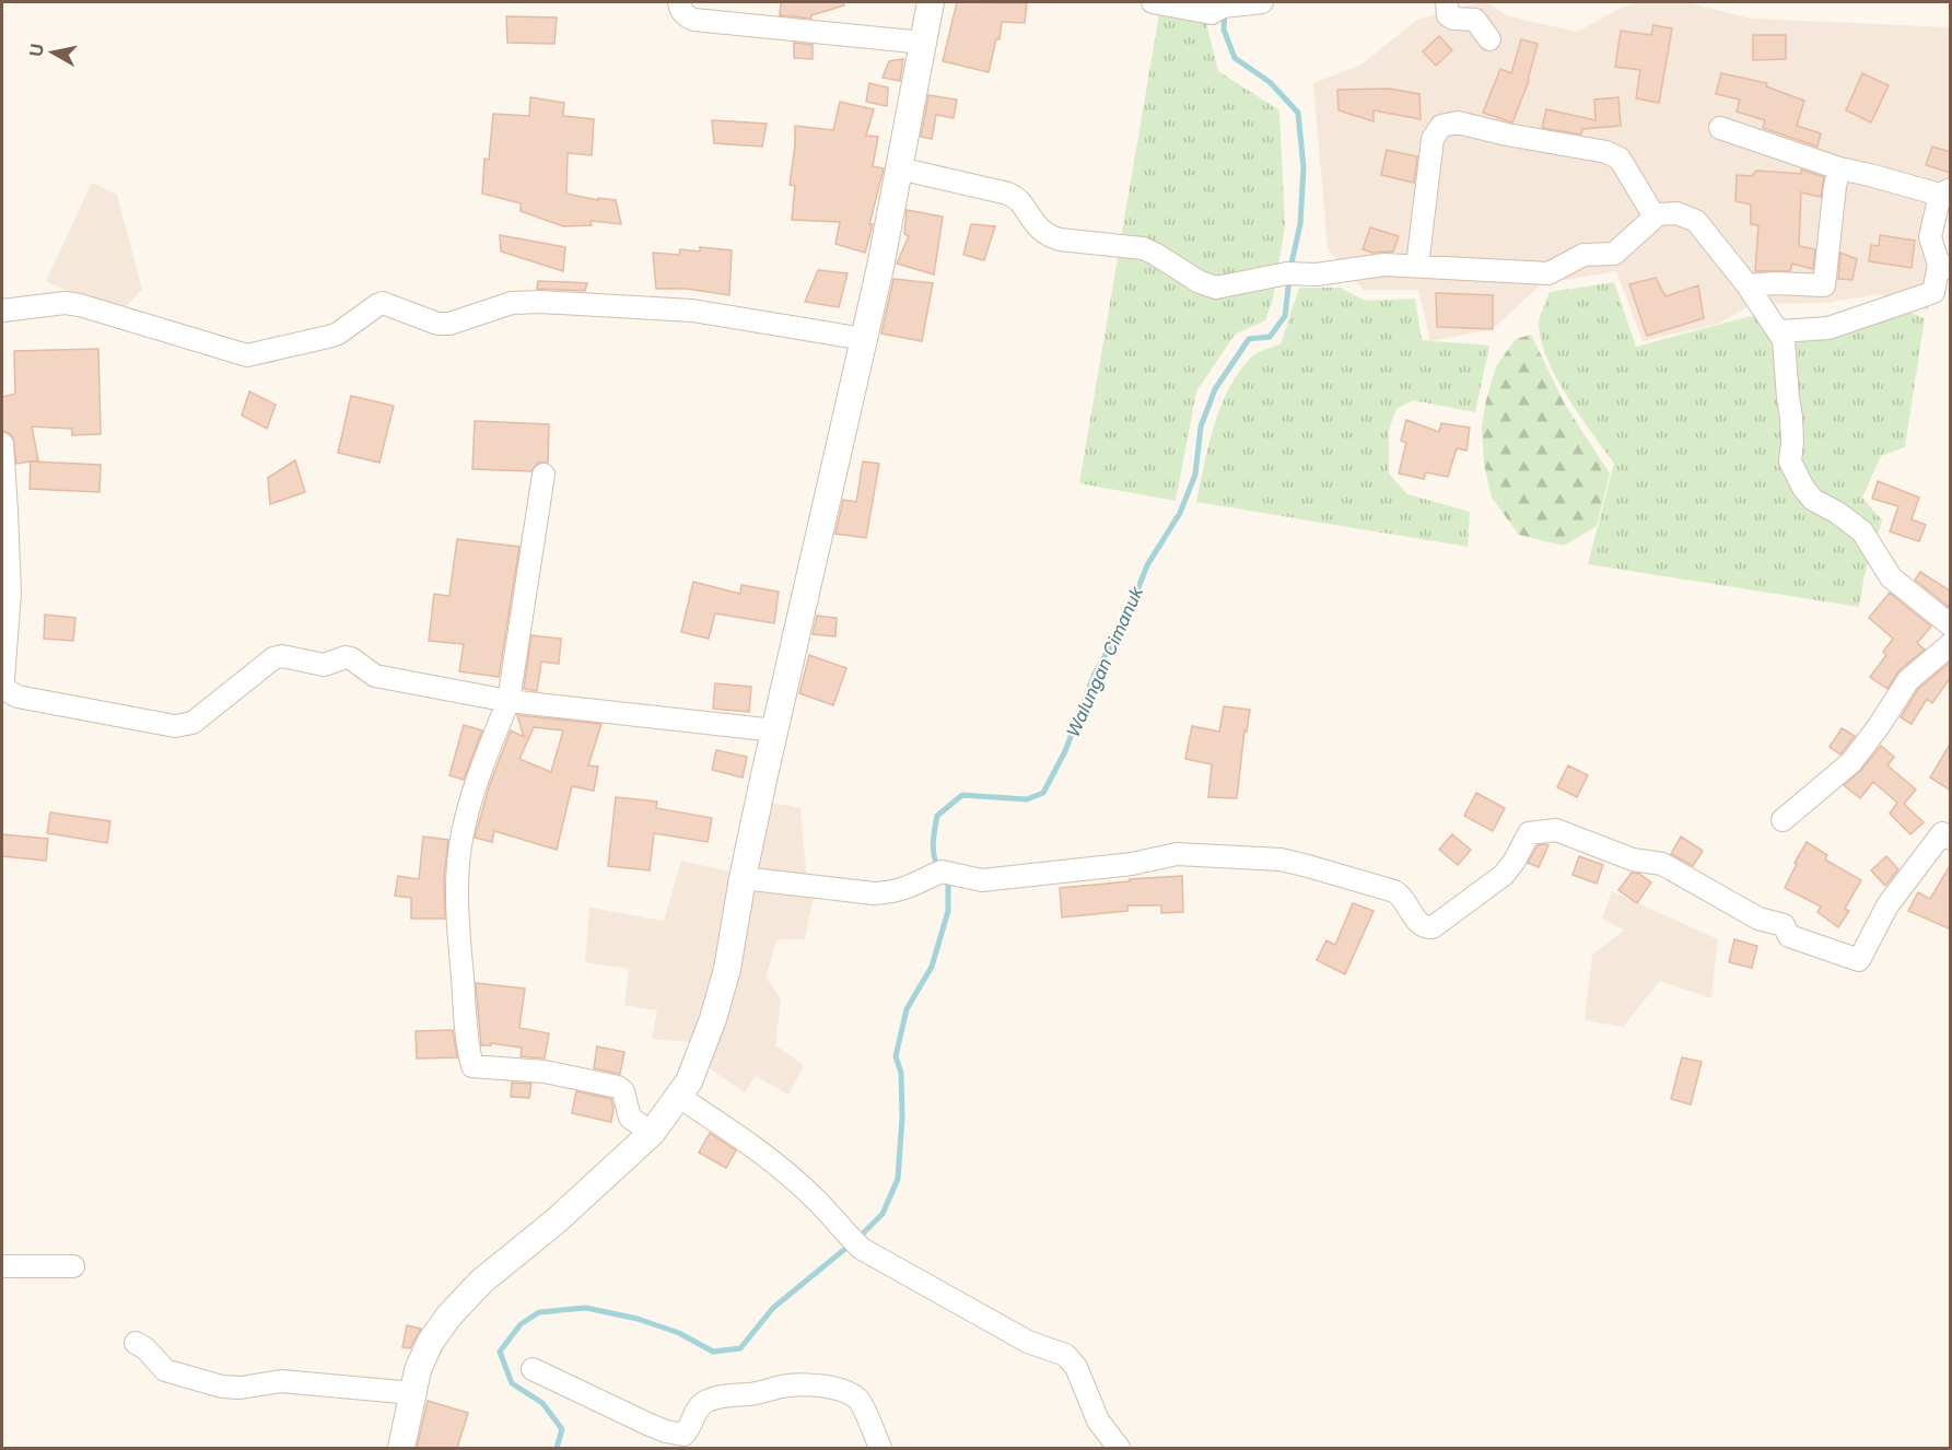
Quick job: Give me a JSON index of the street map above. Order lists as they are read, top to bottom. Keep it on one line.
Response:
{"water":["Walungan Cimanuk"],"north":"left"}
